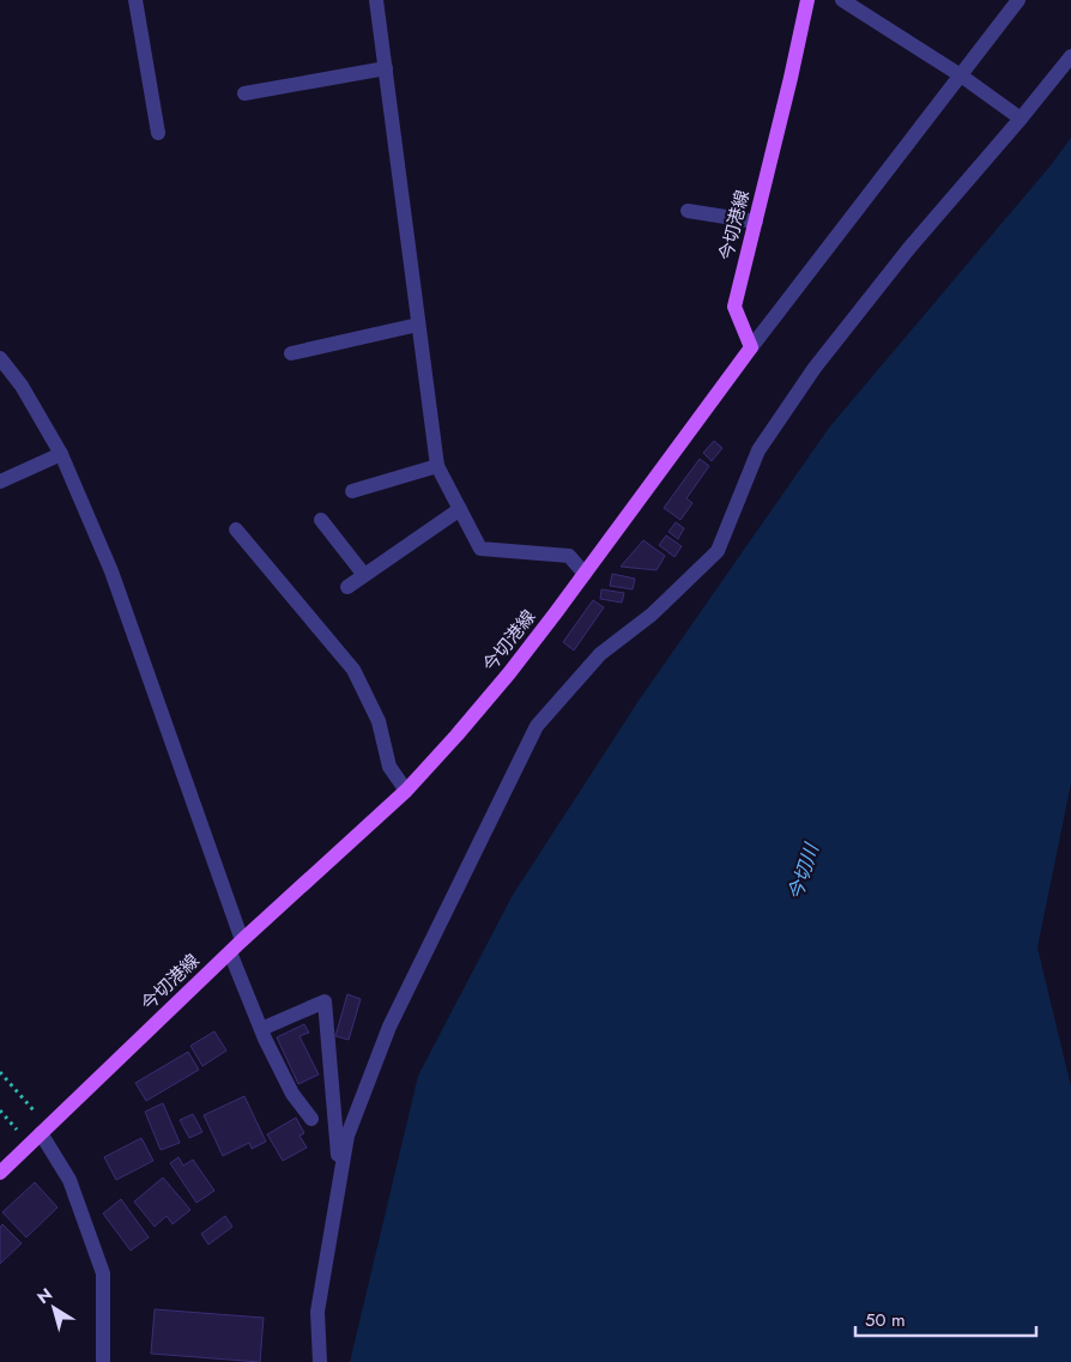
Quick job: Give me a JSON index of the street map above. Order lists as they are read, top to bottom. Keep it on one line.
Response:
{"streets":{"main road":["今切港線"]},"water":["今切川"],"scale_bar":"50 m","north":"top left"}
